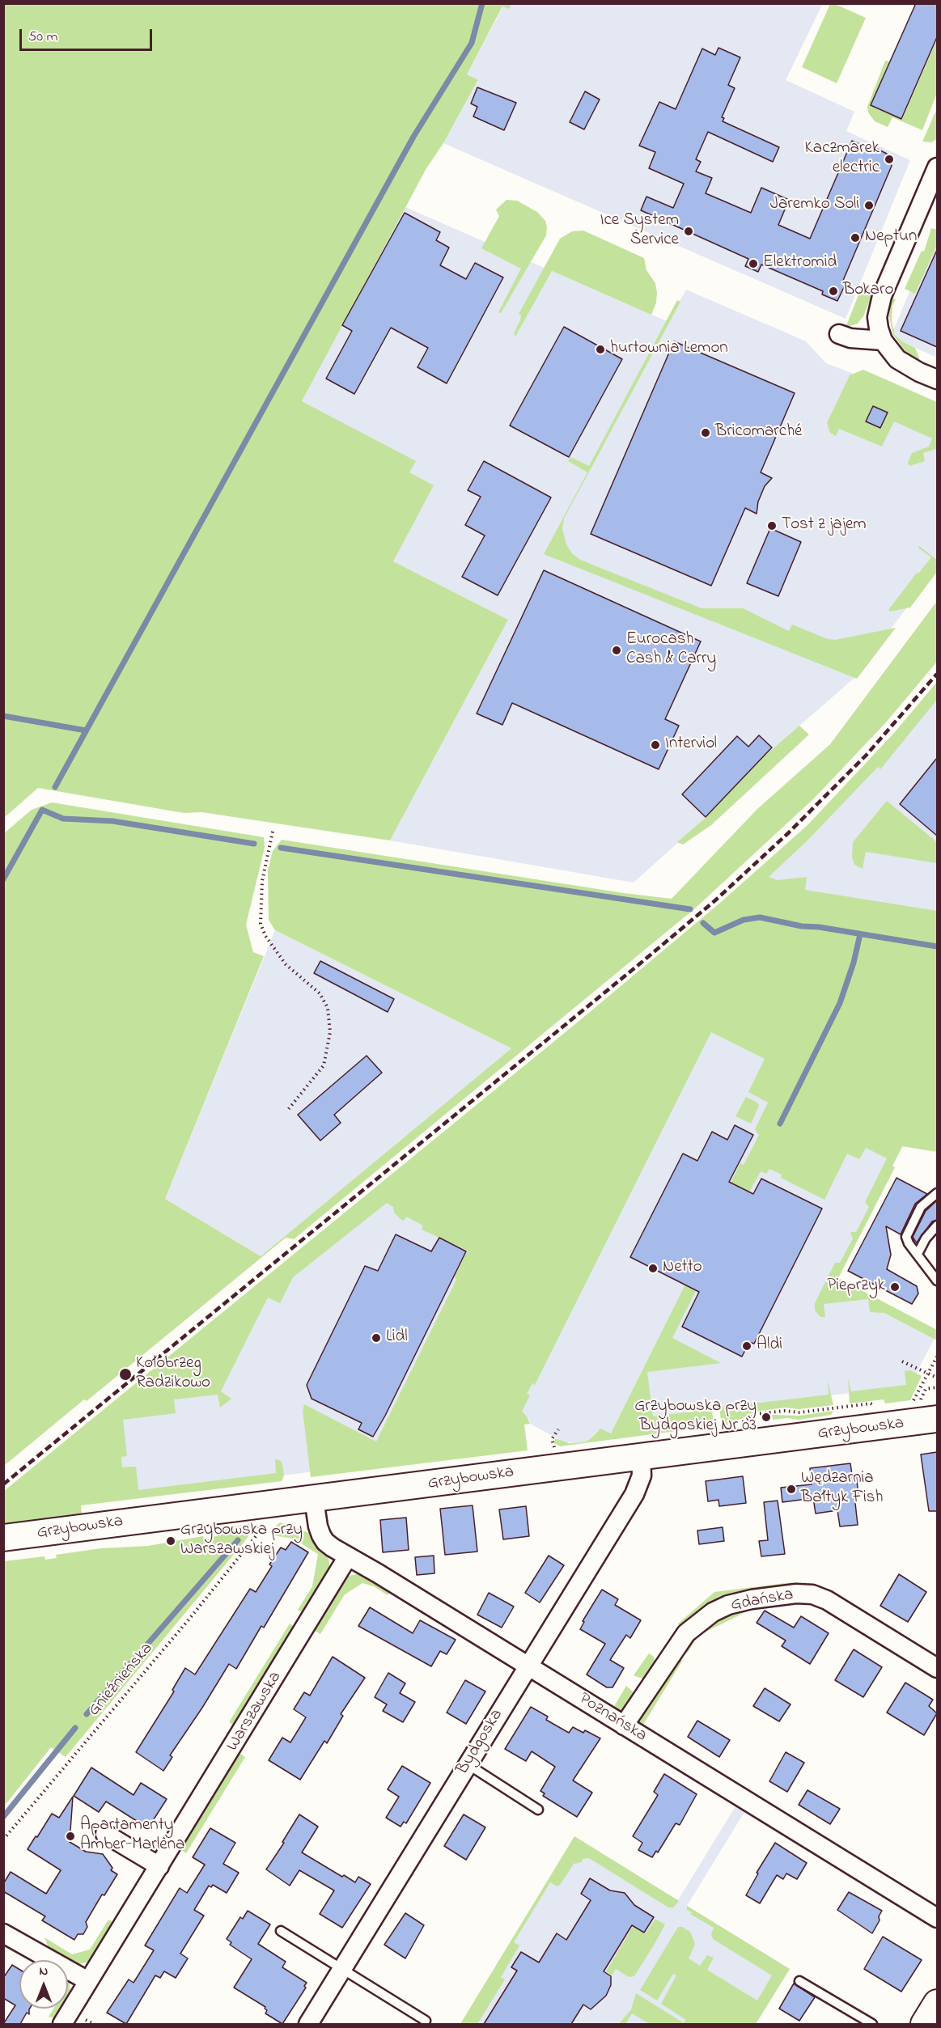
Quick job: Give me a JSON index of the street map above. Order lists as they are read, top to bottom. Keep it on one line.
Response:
{"streets":{"street":["Grzybowska","Gdańska","Warszawska","Poznańska","Bydgoska"],"path":["Gnieźnieńska"]},"crossings":[["Grzybowska","Poznańska"],["Grzybowska","Bydgoska"],["Gdańska","Poznańska"],["Warszawska","Poznańska"],["Poznańska","Bydgoska"]],"places":["Kaczmarek electric","Jaremko Soli","Ice System Service","Neptun","Elektromid","Bokaro","hurtownia Lemon","Bricomarché","Tost z jajem","Eurocash Cash & Carry","Interviol","Netto","Pieprzyk","Lidl","Aldi","Kołobrzeg Radzikowo","Grzybowska przy Bydgoskiej Nr 03","Wędzarnia Bałtyk Fish","Grzybowska przy Warszawskiej","Apartamenty Amber-Marlena"],"scale_bar":"50 m","north":"top"}
